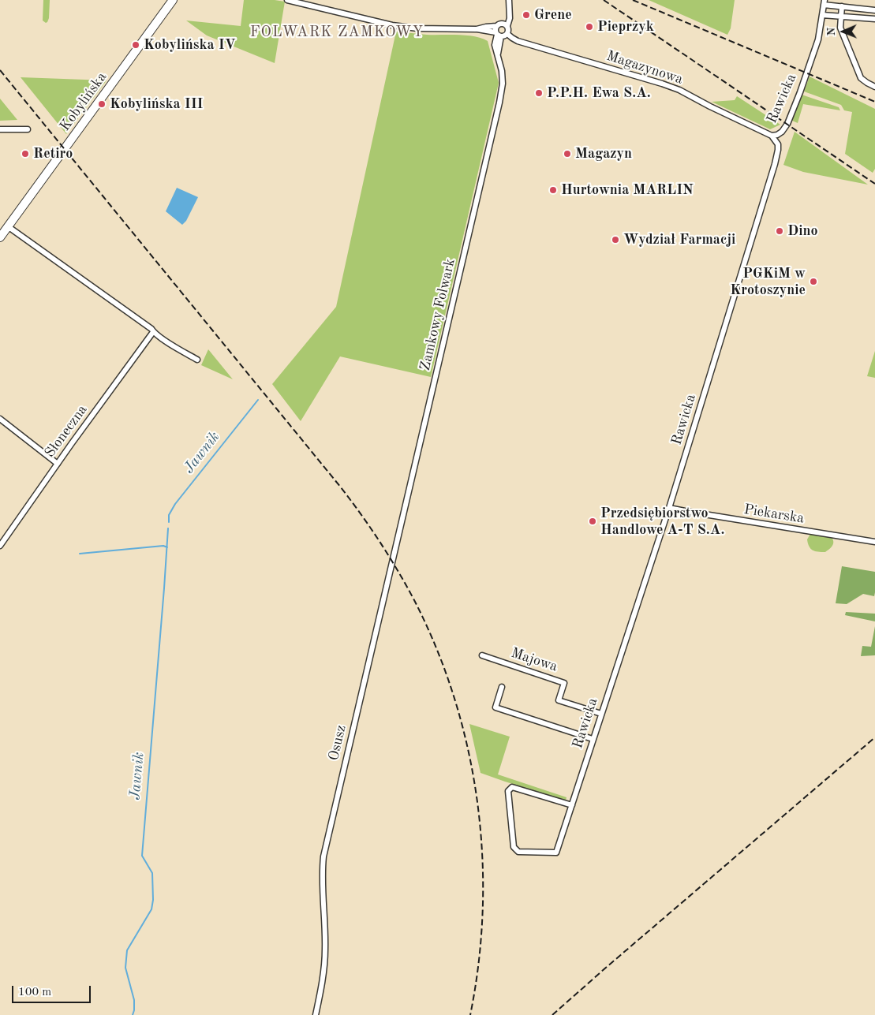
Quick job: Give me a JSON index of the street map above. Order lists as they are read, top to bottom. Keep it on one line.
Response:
{"streets":{"main road":["Kobylińska"],"street":["Magazynowa","Rawicka","Zamkowy Folwark","Słoneczna","Piekarska","Majowa","Osusz"]},"crossings":[["Magazynowa","Rawicka"],["Magazynowa","Zamkowy Folwark"],["Rawicka","Piekarska"],["Rawicka","Majowa"],["Zamkowy Folwark","Osusz"]],"districts":["FOLWARK ZAMKOWY"],"water":["Jawnik"],"places":["Grene","Pieprzyk","Kobylińska IV","P.P.H. Ewa S.A.","Kobylińska III","Retiro","Magazyn","Hurtownia MARLIN","Dino","Wydział Farmacji","PGKiM w Krotoszynie","Przedsiębiorstwo Handlowe A-T S.A."],"scale_bar":"100 m","north":"left"}
